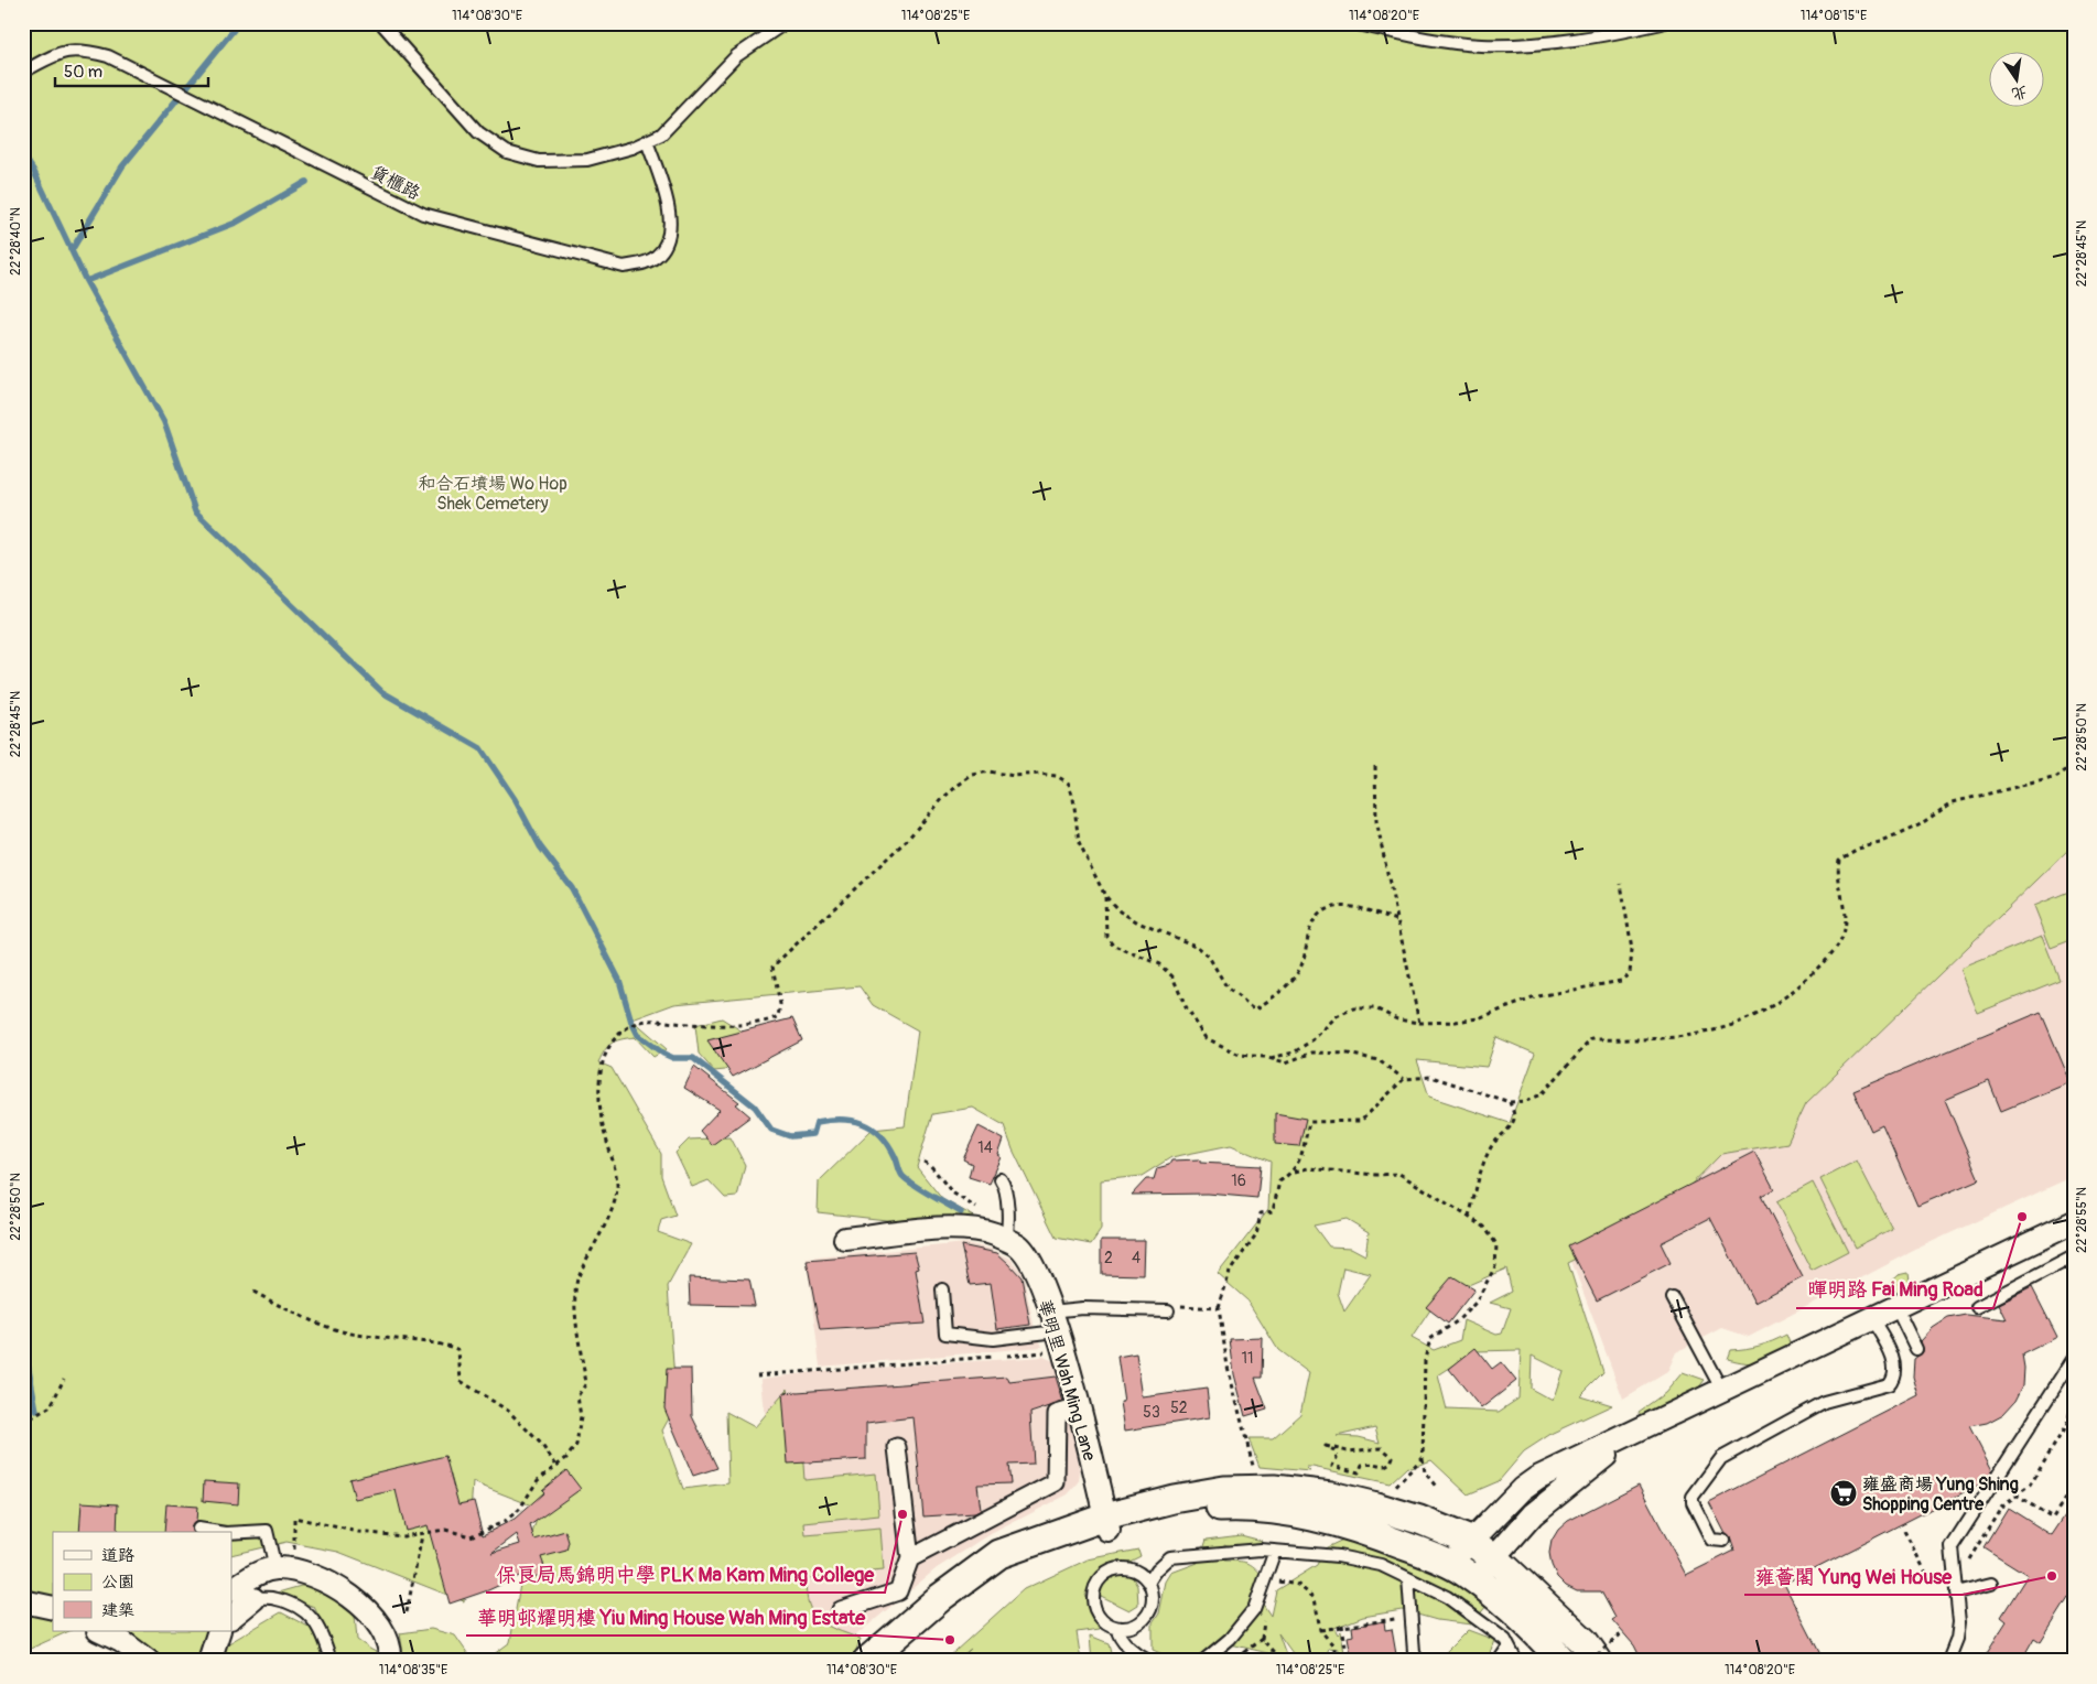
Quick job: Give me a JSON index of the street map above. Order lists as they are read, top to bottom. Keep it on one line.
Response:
{"streets":{"street":["華明里 Wah Ming Lane"],"lane":["貨櫃路"]},"parks":["和合石墳場 Wo Hop Shek Cemetery"],"places":{"other":["暉明路 Fai Ming Road","保良局馬錦明中學 PLK Ma Kam Ming College","雍薈閣 Yung Wei House","華明邨耀明樓 Yiu Ming House Wah Ming Estate"],"supermarket":["雍盛商場 Yung Shing Shopping Centre"]},"house_numbers":["14","16","2","4","11","52","53"],"legend":["道路","公園","建築"],"scale_bar":"50 m","north":"bottom","coordinates":["114°08'30\"E","114°08'25\"E","114°08'20\"E","114°08'15\"E","22°28'40\"N","22°28'45\"N","22°28'50\"N","22°28'55\"N","114°08'35\"E"]}
